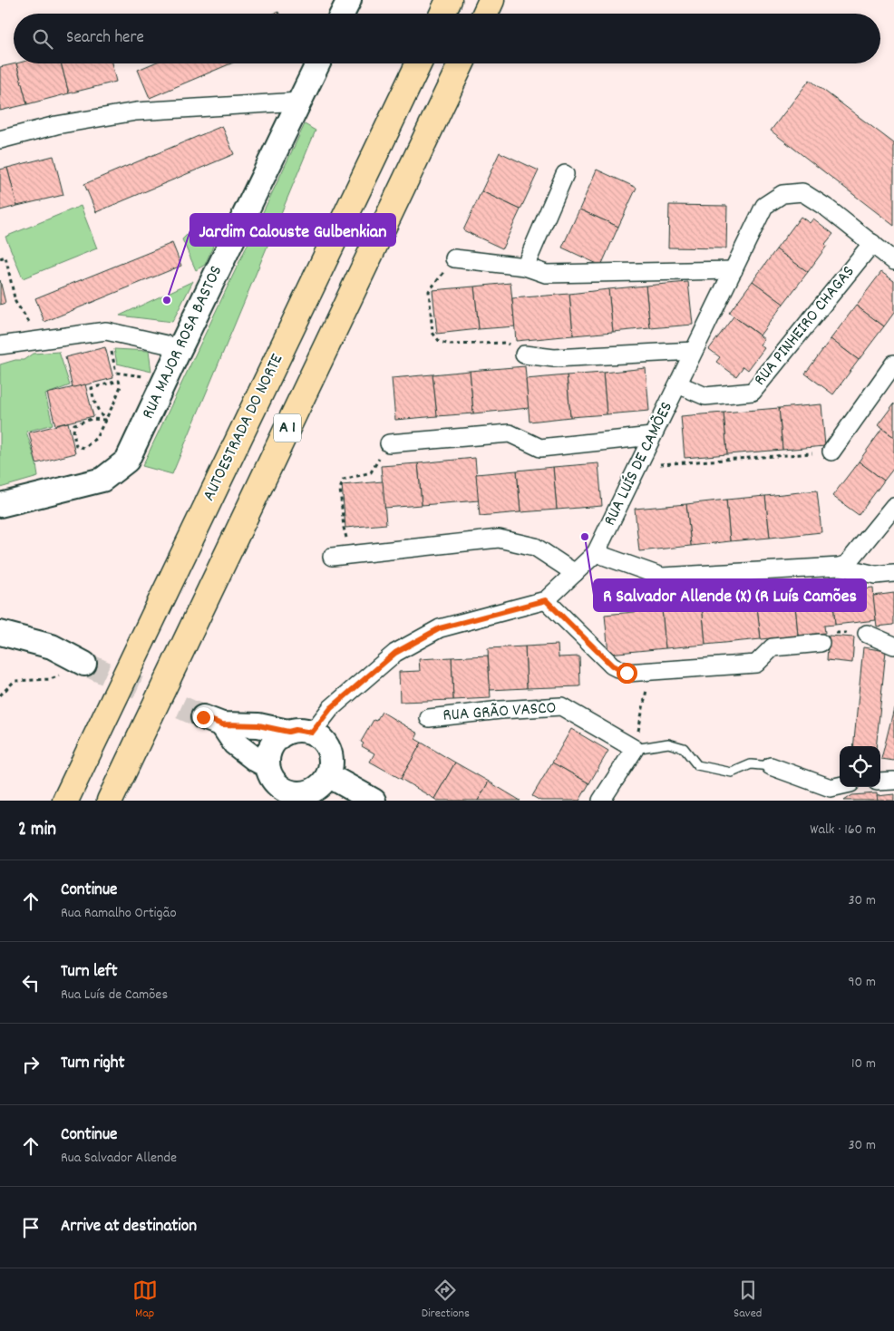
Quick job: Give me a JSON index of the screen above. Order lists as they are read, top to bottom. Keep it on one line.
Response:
{"streets":{"highway":["AUTOESTRADA DO NORTE","A 1"],"street":["RUA PINHEIRO CHAGAS","RUA MAJOR ROSA BASTOS","RUA LUÍS DE CAMÕES","RUA GRÃO VASCO"]},"crossings":[["RUA PINHEIRO CHAGAS","RUA LUÍS DE CAMÕES"]],"places":["Jardim Calouste Gulbenkian","R Salvador Allende (X) (R Luís Camões"],"page":{"search":"Search here","heading":["2 min","Walk · 160 m"],"list":[["Continue","Rua Ramalho Ortigão","30 m"],["Turn left","Rua Luís de Camões","90 m"],["Turn right","10 m"],["Continue","Rua Salvador Allende","30 m"],"Arrive at destination"],"nav":["Map","Directions","Saved"]}}
